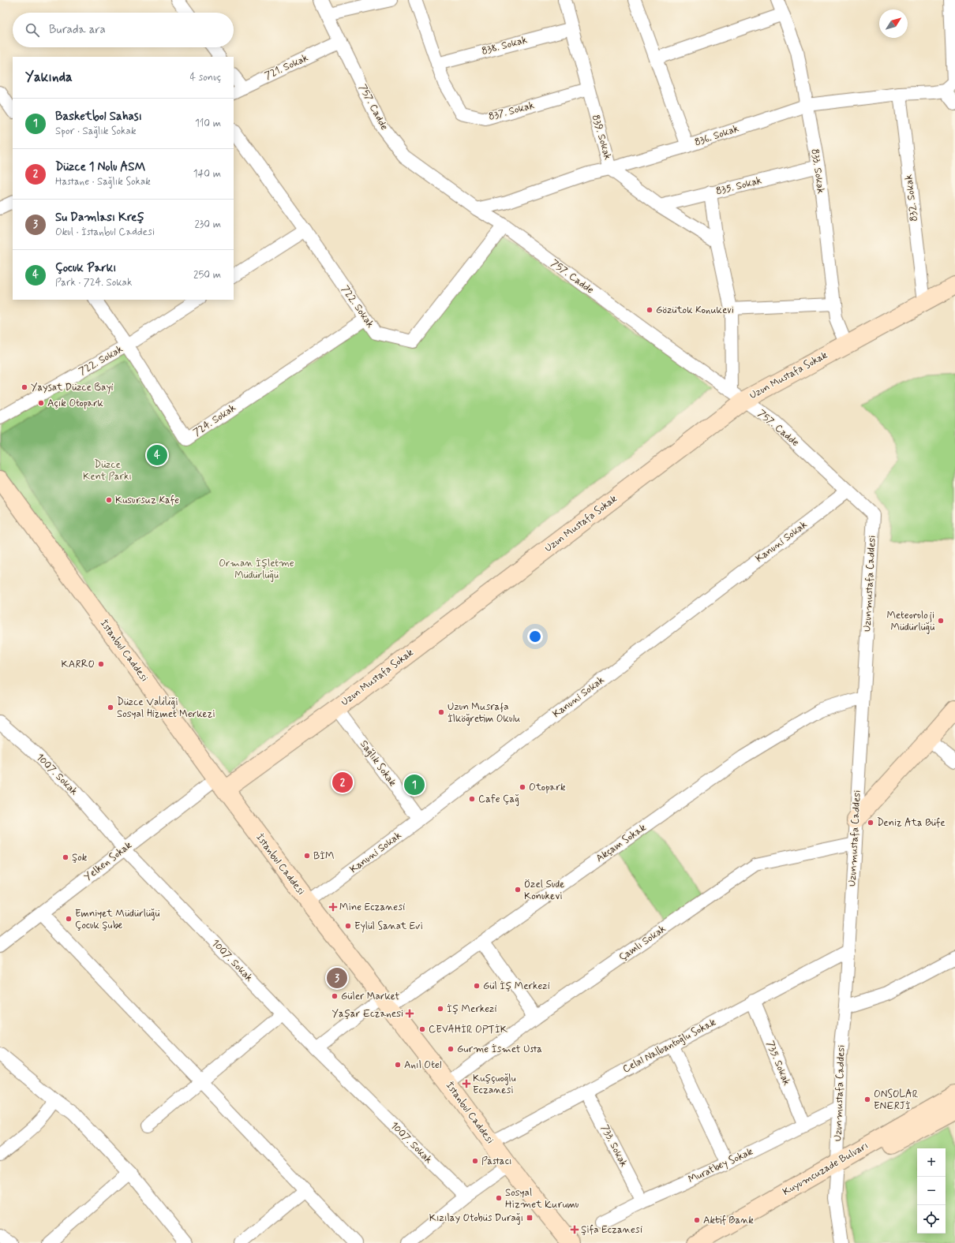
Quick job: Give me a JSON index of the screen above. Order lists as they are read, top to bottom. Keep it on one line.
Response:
{"streets":{"main road":["Uzun Mustafa Sokak","İstanbul Caddesi","Kuyumcuzade Bulvarı"],"street":["838. Sokak","721. Sokak","757. Cadde","837. Sokak","836. Sokak","839. Sokak","833. Sokak","835. Sokak","832. Sokak","722. Sokak","724. Sokak","Kanuni Sokak","Uzunmustafa Caddesi","Sağlık Sokak","1007. Sokak","Akçam Sokak","Yelken Sokak","Çamlı Sokak","Celal Nalbantoğlu Sokak","735. Sokak","733. Sokak","Muratbey Sokak"]},"crossings":[["838. Sokak","837. Sokak"],["838. Sokak","839. Sokak"],["721. Sokak","757. Cadde"],["757. Cadde","836. Sokak"],["757. Cadde","722. Sokak"],["757. Cadde","Uzun Mustafa Sokak"],["757. Cadde","Kanuni Sokak"],["757. Cadde","Uzunmustafa Caddesi"],["837. Sokak","839. Sokak"],["836. Sokak","839. Sokak"],["836. Sokak","833. Sokak"],["836. Sokak","832. Sokak"],["839. Sokak","835. Sokak"],["833. Sokak","835. Sokak"],["833. Sokak","Uzun Mustafa Sokak"],["832. Sokak","Uzun Mustafa Sokak"],["722. Sokak","724. Sokak"],["Uzun Mustafa Sokak","İstanbul Caddesi"],["Uzun Mustafa Sokak","Sağlık Sokak"],["Uzun Mustafa Sokak","Yelken Sokak"],["Kanuni Sokak","İstanbul Caddesi"],["Kanuni Sokak","Sağlık Sokak"],["Uzunmustafa Caddesi","Akçam Sokak"],["Uzunmustafa Caddesi","Çamlı Sokak"],["Uzunmustafa Caddesi","Celal Nalbantoğlu Sokak"],["Uzunmustafa Caddesi","Muratbey Sokak"],["Uzunmustafa Caddesi","Kuyumcuzade Bulvarı"],["İstanbul Caddesi","Akçam Sokak"],["İstanbul Caddesi","Yelken Sokak"],["İstanbul Caddesi","Çamlı Sokak"],["İstanbul Caddesi","Celal Nalbantoğlu Sokak"],["1007. Sokak","Akçam Sokak"],["1007. Sokak","Yelken Sokak"],["Celal Nalbantoğlu Sokak","735. Sokak"],["Celal Nalbantoğlu Sokak","733. Sokak"],["735. Sokak","Muratbey Sokak"],["733. Sokak","Muratbey Sokak"]],"parks":["Düzce Kent Parkı","Orman İşletme Müdürlüğü"],"places":{"other":["Gözütok Konukevi","Yaysat Düzce Bayi","Açık Otopark","Kusursuz Kafe","Meteoroloji Müdürlüğü","KARRO","Düzce Valiliği Sosyal Hizmet Merkezi","Uzun Musrafa İlköğretim Okulu","Otopark","Cafe Çağ","Deniz Ata Büfe","BİM","Şok","Özel Sude Konukevi","Emniyet Müdürlüğü Çocuk Şube","Eylül Sanat Evi","Gül İş Merkezi","Güler Market","İş Merkezi","CEVAHİR OPTİK","Gurme İsmet Usta","Anıl Otel","ONSOLAR ENERJİ","Pastacı","Sosyal Hizmet Kurumu","Aktif Bank"],"health":["Mine Eczanesi","Yaşar Eczanesi","Kuşçuoğlu Eczanesi","Şifa Eczanesi"],"transit":["Kızılay Otobüs Durağı"]},"north":"top right","page":{"search":"Burada ara","heading":["Yakında","4 sonuç"],"list":[{"mark":"1","name":"Basketbol Sahası","note":"Spor · Sağlık Sokak","value":"110 m"},{"mark":"2","name":"Düzce 1 Nolu ASM","note":"Hastane · Sağlık Sokak","value":"140 m"},{"mark":"3","name":"Su Damlası Kreş","note":"Okul · İstanbul Caddesi","value":"230 m"},{"mark":"4","name":"Çocuk Parkı","note":"Park · 724. Sokak","value":"250 m"}],"pins":["4","2","1","3"],"map_buttons":["+","−"]}}
